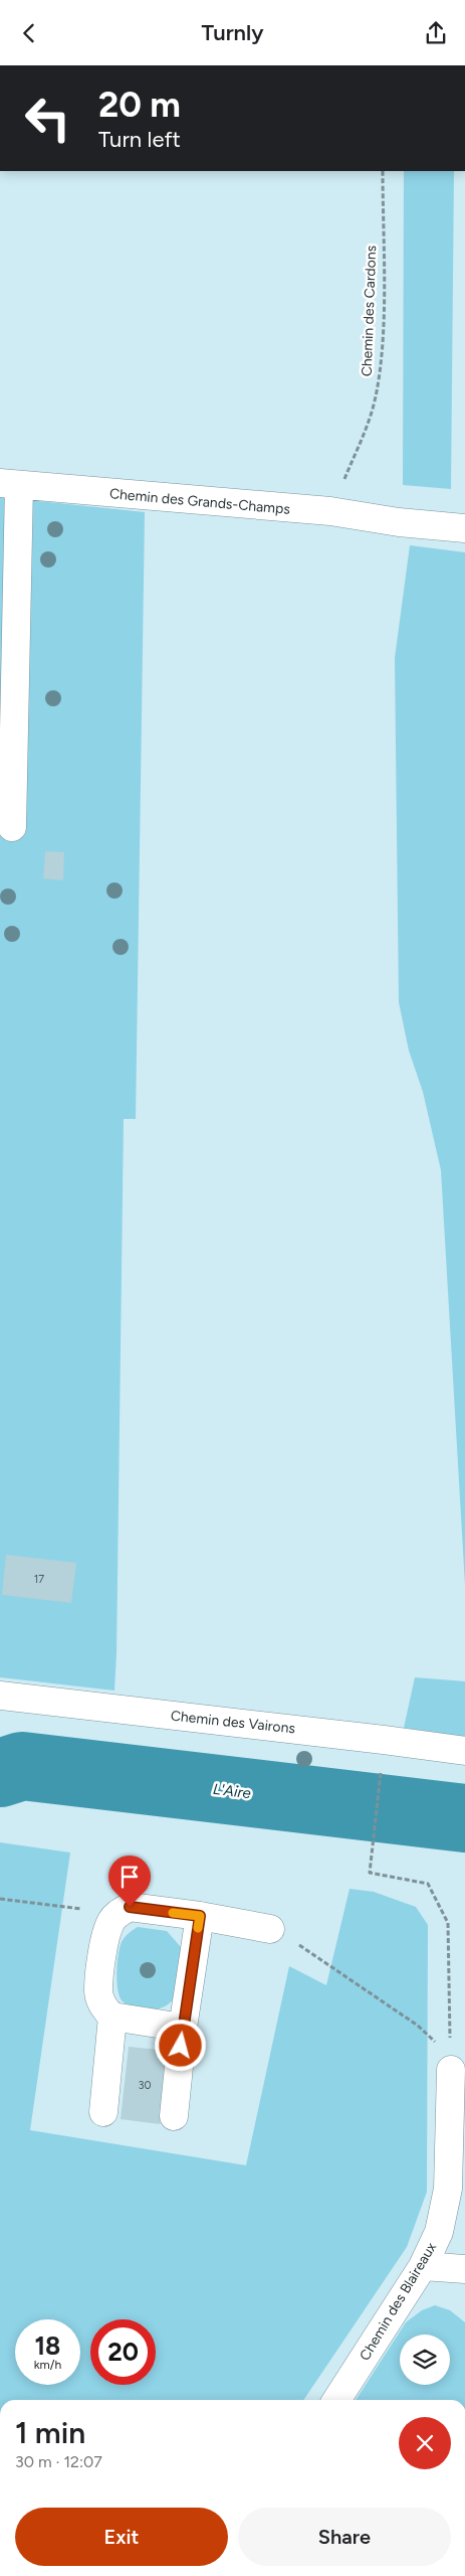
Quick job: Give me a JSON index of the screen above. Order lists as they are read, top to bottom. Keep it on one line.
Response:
{"streets":{"street":["Chemin des Grands-Champs","Chemin des Vairons","Chemin des Blaireaux"],"path":["Chemin des Cardons"]},"water":["L'Aire"],"house_numbers":["17","30"],"page":{"header":"Turnly","turn":["20 m","Turn left"],"speed":"18 km/h","limit":"20","heading":["1 min","30 m · 12:07"],"buttons":["Exit","Share"]}}
